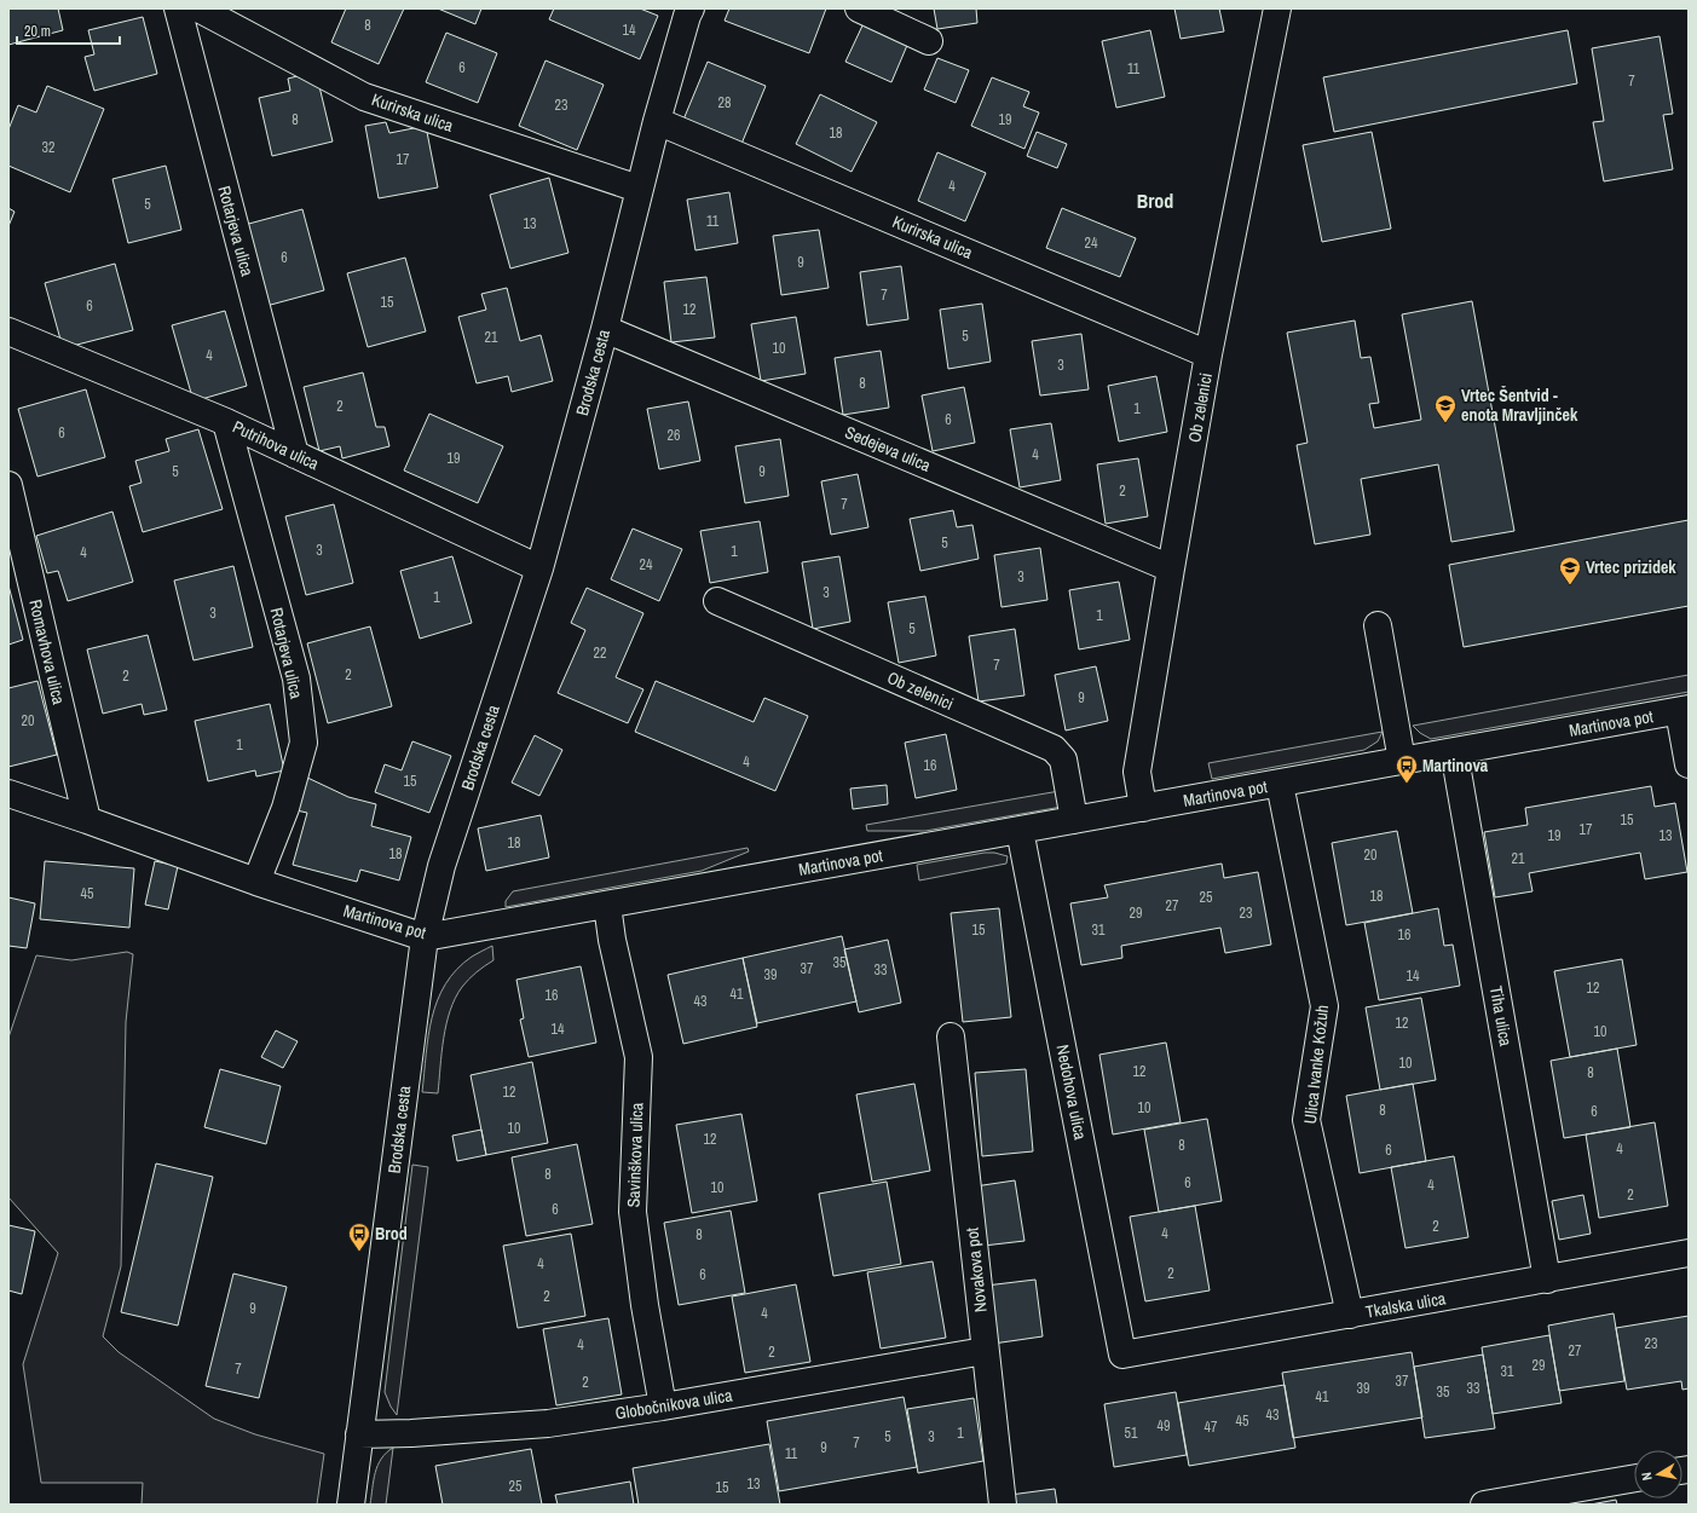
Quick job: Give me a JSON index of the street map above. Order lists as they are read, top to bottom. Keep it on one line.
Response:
{"streets":{"street":["Kurirska ulica","Rotarjeva ulica","Brodska cesta","Ob zelenici","Putrihova ulica","Sedejeva ulica","Romavhova ulica","Martinova pot","Tiha ulica","Ulica Ivanke Kožuh","Nedohova ulica","Savinškova ulica","Novakova pot","Tkalska ulica","Globočnikova ulica"]},"crossings":[["Kurirska ulica","Brodska cesta"],["Kurirska ulica","Ob zelenici"],["Rotarjeva ulica","Putrihova ulica"],["Rotarjeva ulica","Martinova pot"],["Brodska cesta","Putrihova ulica"],["Brodska cesta","Sedejeva ulica"],["Brodska cesta","Martinova pot"],["Brodska cesta","Globočnikova ulica"],["Ob zelenici","Sedejeva ulica"],["Ob zelenici","Martinova pot"],["Romavhova ulica","Martinova pot"],["Martinova pot","Tiha ulica"],["Martinova pot","Ulica Ivanke Kožuh"],["Martinova pot","Nedohova ulica"],["Martinova pot","Savinškova ulica"],["Tiha ulica","Tkalska ulica"],["Ulica Ivanke Kožuh","Tkalska ulica"],["Nedohova ulica","Tkalska ulica"],["Savinškova ulica","Globočnikova ulica"],["Novakova pot","Globočnikova ulica"]],"districts":["Brod"],"places":{"school or university":["Vrtec Šentvid - enota Mravljinček","Vrtec prizidek"],"bus stop":["Martinova","Brod"]},"house_numbers":["8","14","6","11","7","28","23","8","19","18","32","17","4","5","11","13","24","6","9","7","15","6","12","5","21","10","4","3","8","2","1","6","6","26","4","19","5","9","2","7","5","3","1","4","24","3","3","1","3","1","5","22","7","2","2","9","20","1","4","16","15","15","17","19","13","18","18","20","21","45","18","25","27","29","23","15","31","16","35","37","33","39","14","12","41","16","43","12","14","10","10","12","8","12","10","8","6","10","12","8","4","6","8","6","4","10","2","6","2","4","8","4","2","6","2","9","4","23","4","27","2","29","7","31","37","2","39","33","35","41","43","45","49","47","1","51","5","3","7","9","11","13","25","15"],"scale_bar":"20 m","north":"left"}
